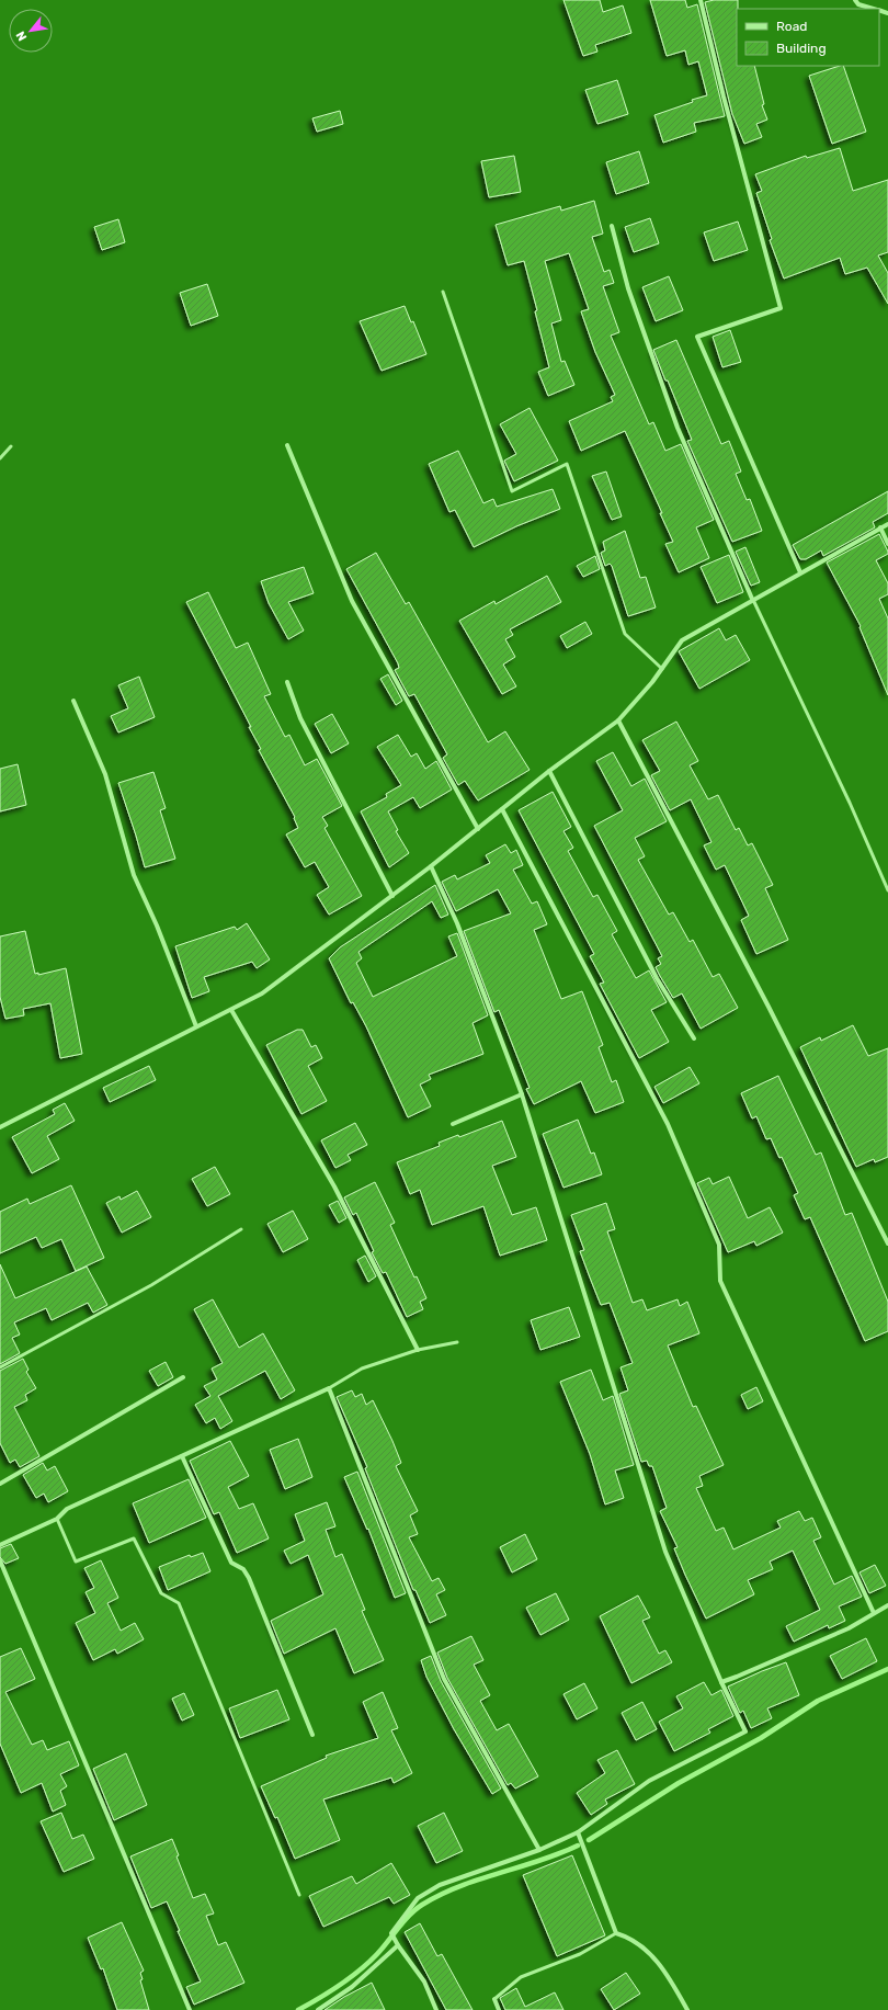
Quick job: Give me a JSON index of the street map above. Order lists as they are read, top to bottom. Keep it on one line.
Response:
{"legend":["Road","Building"],"north":"bottom left"}
